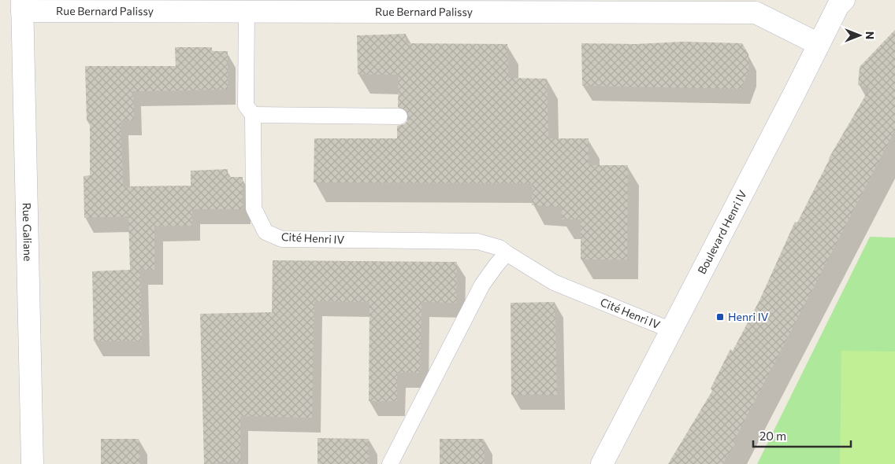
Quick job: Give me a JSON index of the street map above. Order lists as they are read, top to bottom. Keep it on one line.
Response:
{"streets":{"street":["Rue Bernard Palissy","Rue Galiane","Boulevard Henri IV"],"lane":["Cité Henri IV"]},"crossings":[["Rue Bernard Palissy","Rue Galiane"],["Rue Bernard Palissy","Boulevard Henri IV"],["Boulevard Henri IV","Cité Henri IV"]],"places":{"transit":["Henri IV"]},"scale_bar":"20 m","north":"right"}
